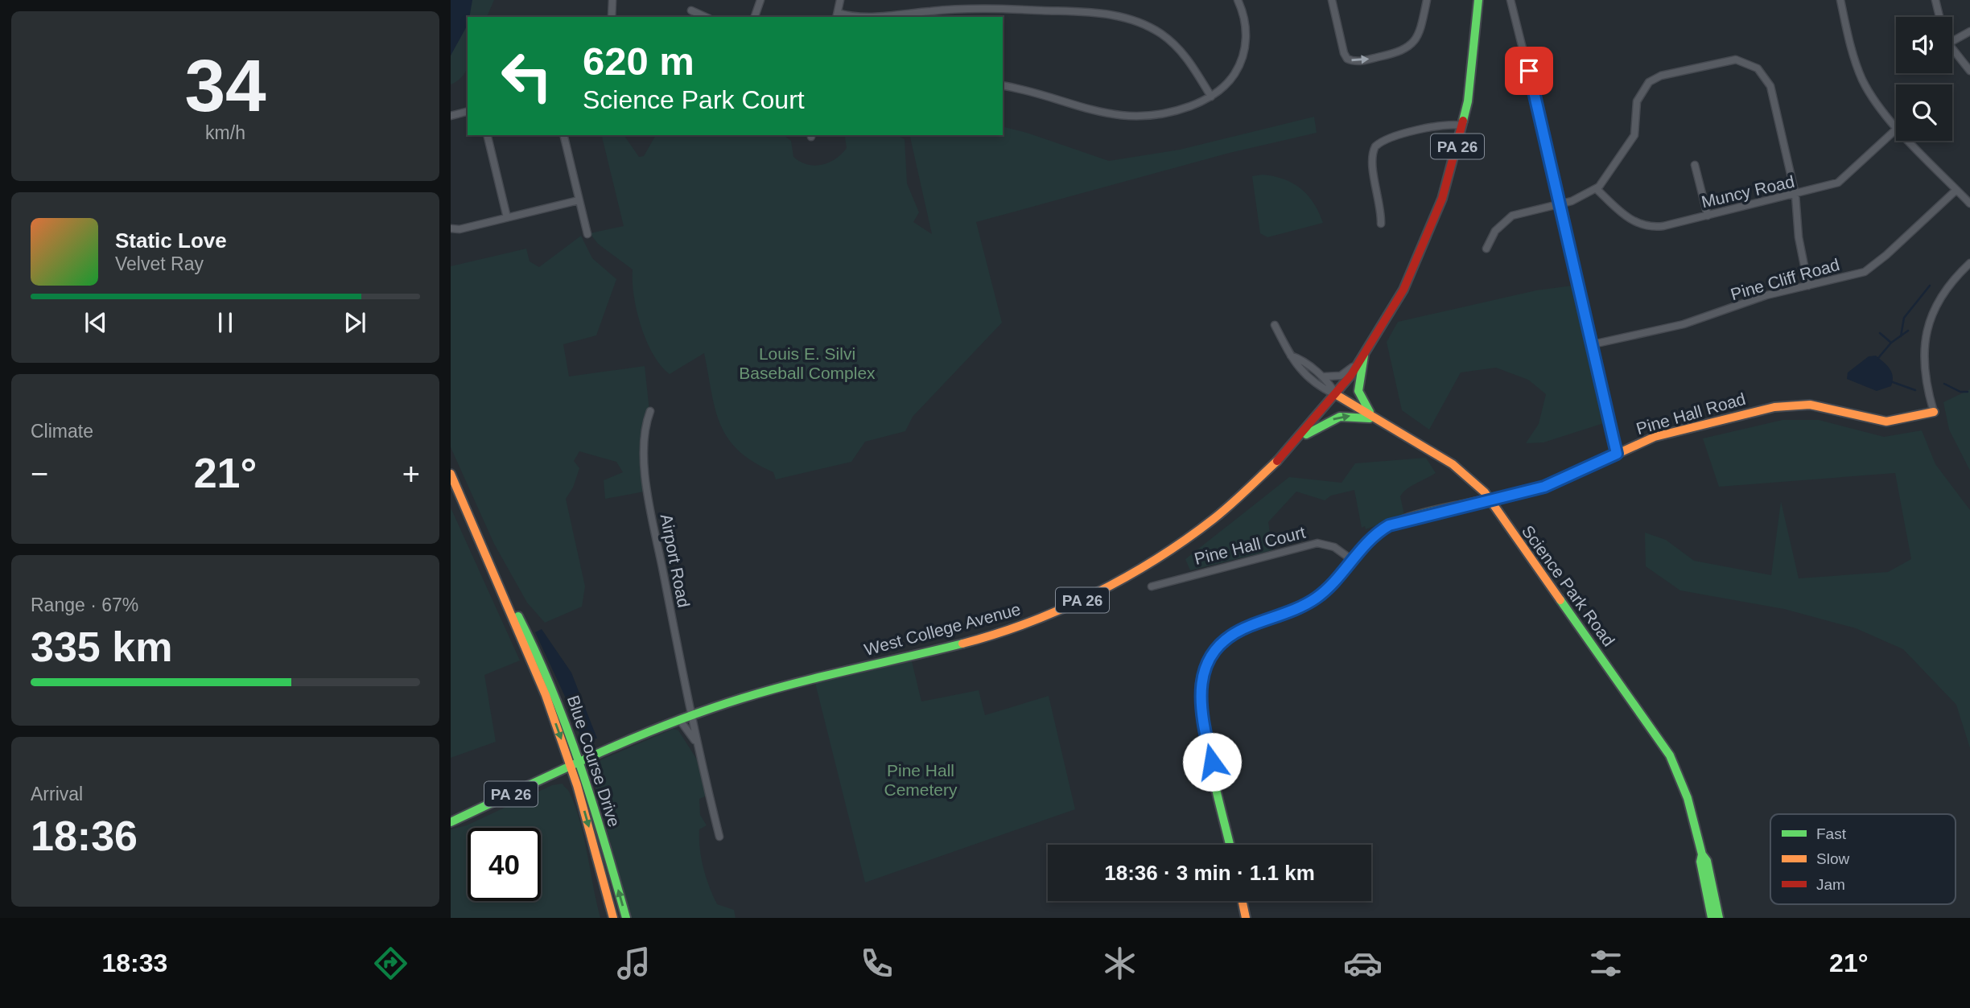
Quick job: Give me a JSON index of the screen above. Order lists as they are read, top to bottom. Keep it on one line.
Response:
{"streets":{"main road":["PA 26","Pine Hall Road","Science Park Road","West College Avenue","Blue Course Drive"],"street":["Muncy Road","Pine Cliff Road","Pine Hall Court","Airport Road"]},"crossings":[["Pine Hall Road","Pine Hall Court"],["Pine Hall Road","Science Park Road"],["Airport Road","West College Avenue"],["Science Park Road","West College Avenue"],["West College Avenue","Blue Course Drive"]],"parks":["Louis E. Silvi Baseball Complex","Pine Hall Cemetery"],"legend":["Fast","Slow","Jam"],"page":{"tile":[["34","km/h"],"Climate",["Range · 67%","335 km"],["Arrival","18:36"]],"turn":["620 m","Science Park Court"],"song":["Static Love","Velvet Ray"],"heat":["−","21°","+"],"limit":"40","trip":"18:36 · 3 min · 1.1 km","tabs":["18:33","21°"]}}
